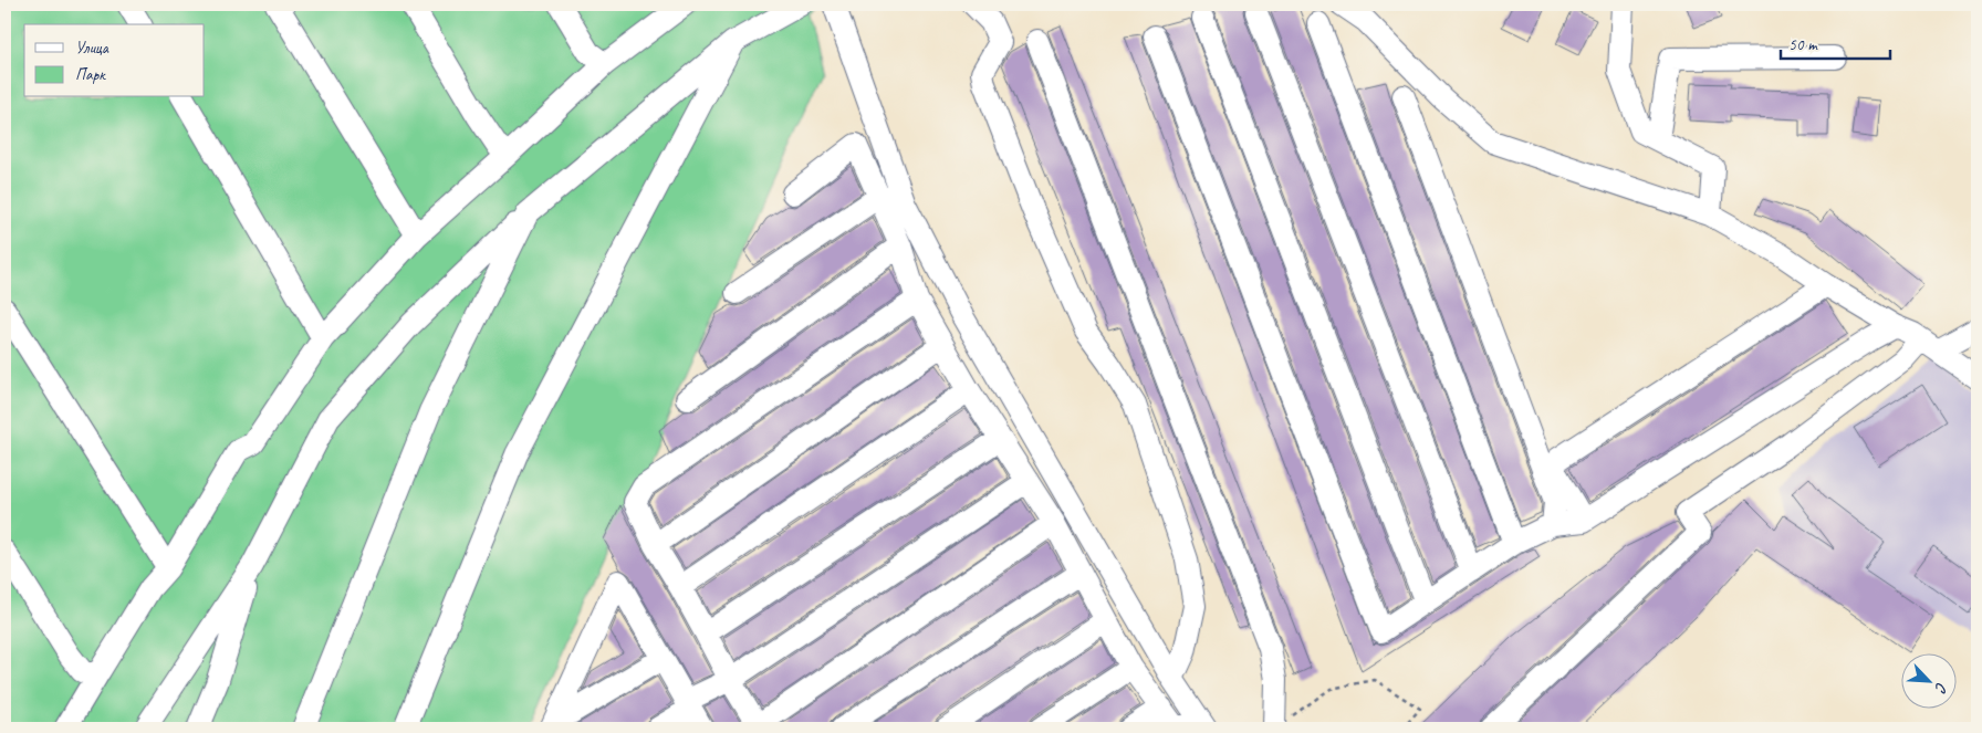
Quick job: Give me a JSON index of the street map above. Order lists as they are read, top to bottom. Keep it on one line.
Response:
{"legend":["Улица","Парк"],"scale_bar":"50 m","north":"bottom right"}
